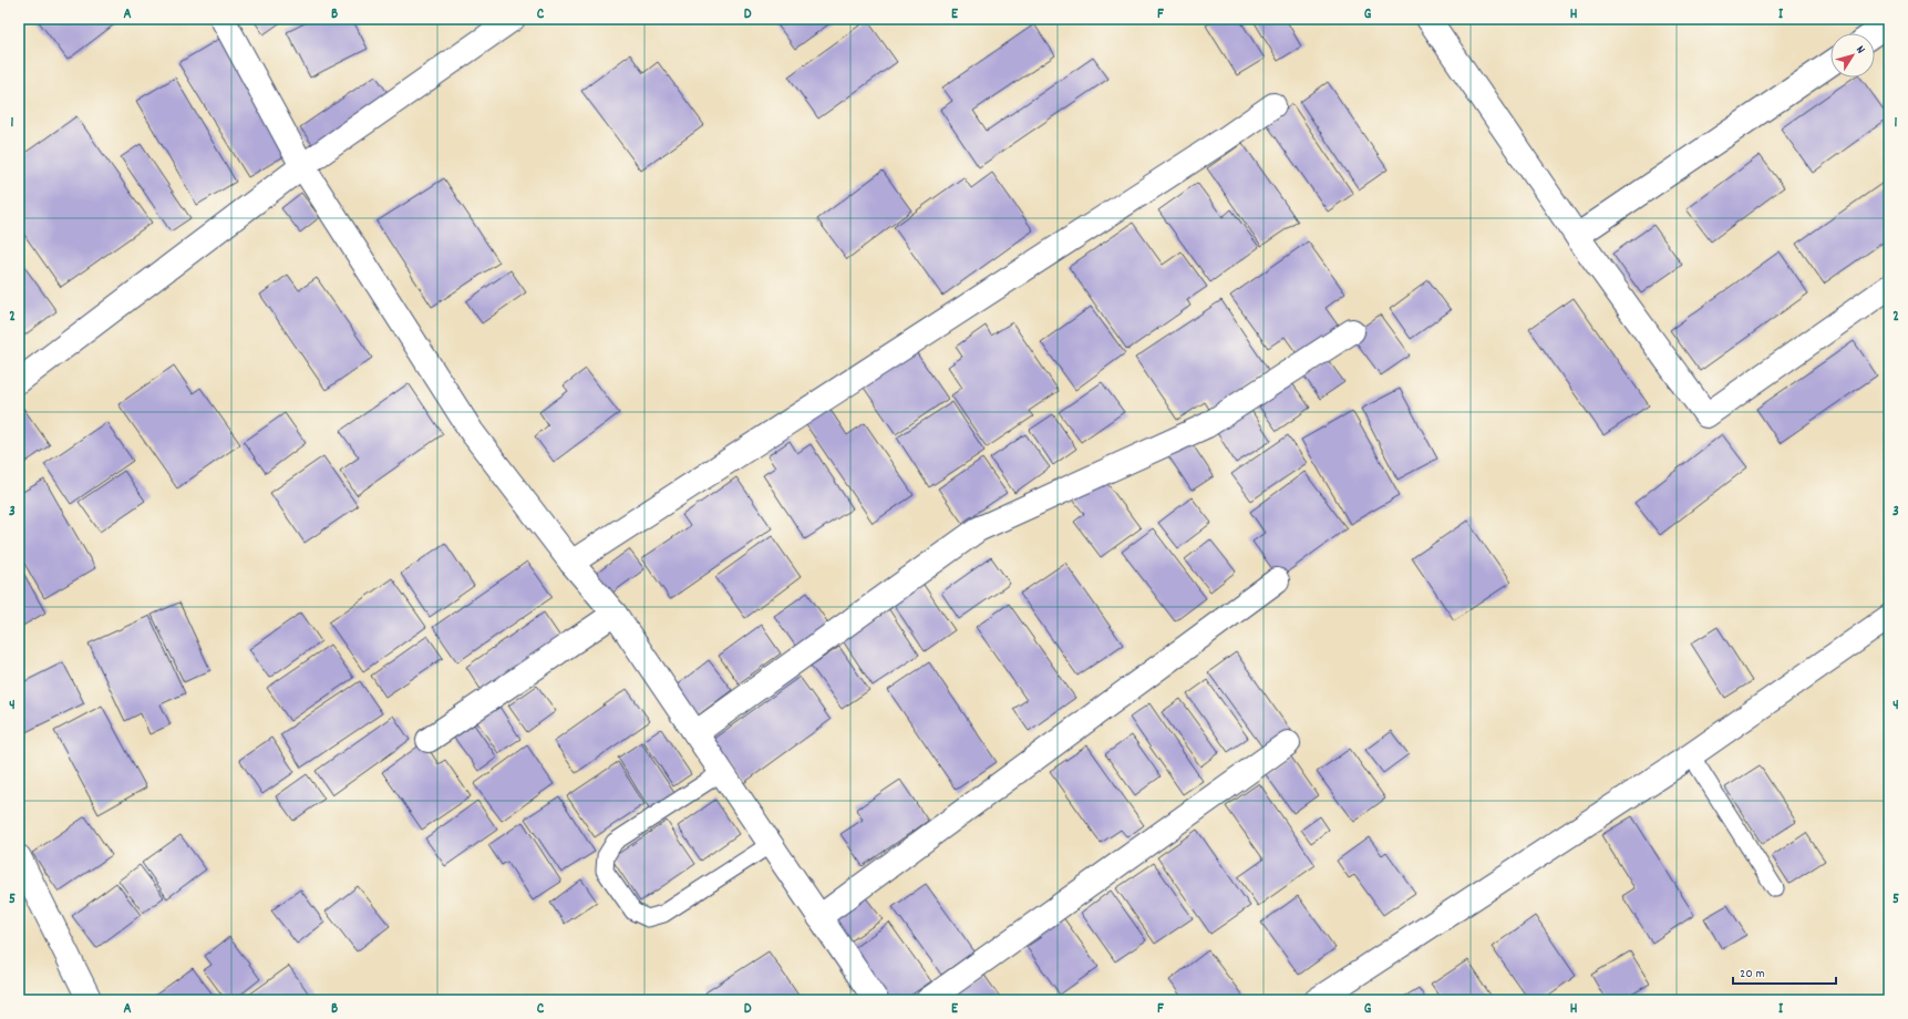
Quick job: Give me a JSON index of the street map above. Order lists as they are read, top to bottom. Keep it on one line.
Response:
{"scale_bar":"20 m","north":"top right","grid":{"columns":["A","B","C","D","E","F","G","H","I"],"rows":["1","2","3","4","5"]}}
